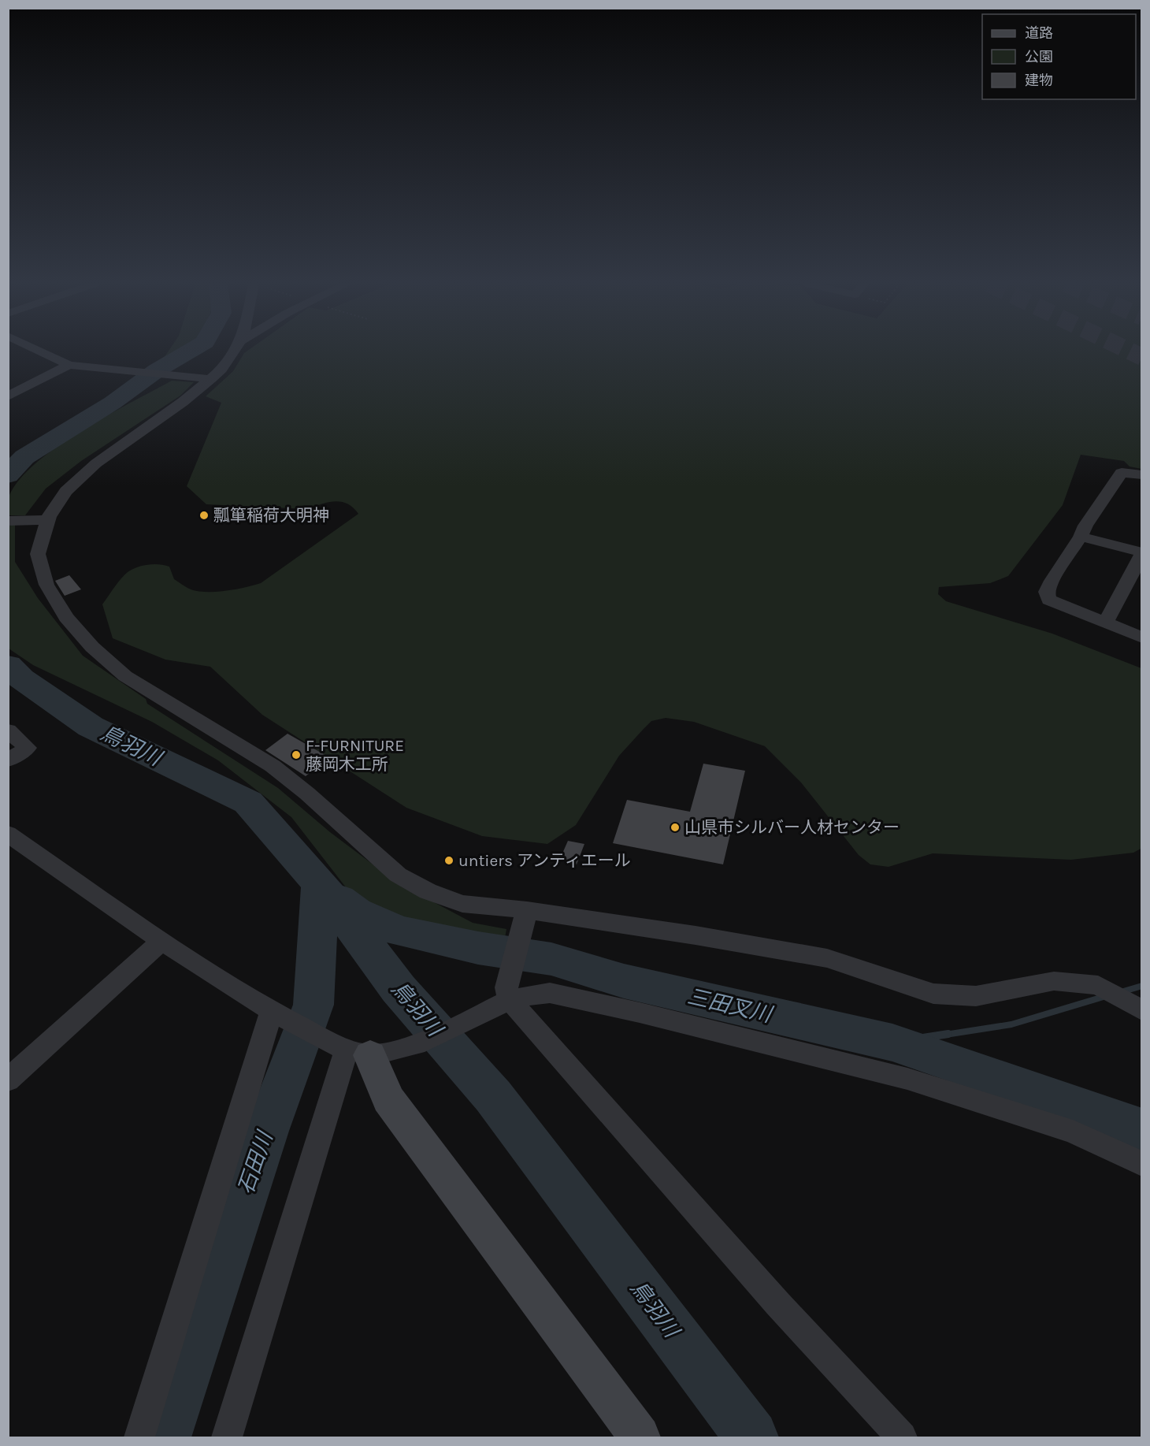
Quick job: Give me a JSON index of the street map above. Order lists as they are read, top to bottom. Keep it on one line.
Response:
{"water":["鳥羽川","三田叉川","石田川"],"places":["瓢箪稲荷大明神","F-FURNITURE 藤岡木工所","山県市シルバー人材センター","untiers アンティエール"],"legend":["道路","公園","建物"]}
